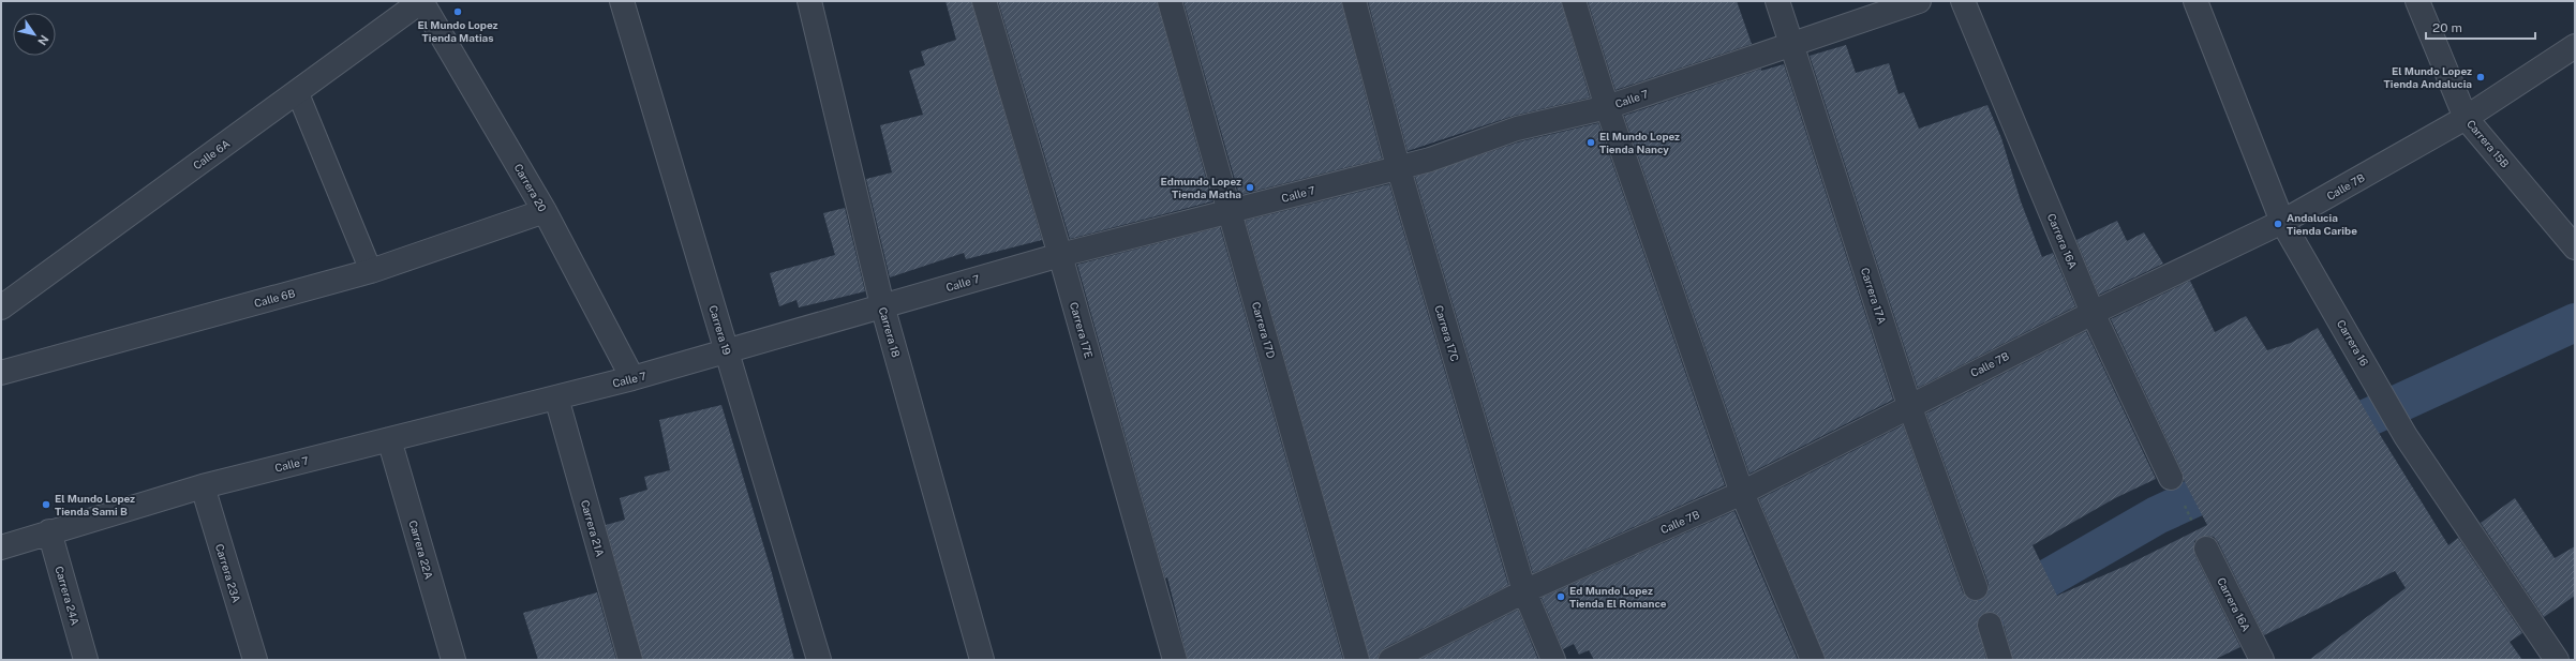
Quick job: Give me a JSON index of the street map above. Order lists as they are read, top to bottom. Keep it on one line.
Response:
{"streets":{"street":["Calle 7","Carrera 15B","Calle 6A","Calle 7B","Carrera 20","Carrera 16A","Carrera 17A","Calle 6B","Carrera 19","Carrera 17E","Carrera 17D","Carrera 18","Carrera 17C","Carrera 16","Carrera 21A","Carrera 22A","Carrera 23A","Carrera 24A"]},"crossings":[["Calle 7","Carrera 20"],["Calle 7","Carrera 17A"],["Calle 7","Carrera 19"],["Calle 7","Carrera 17E"],["Calle 7","Carrera 17D"],["Calle 7","Carrera 18"],["Calle 7","Carrera 17C"],["Calle 7","Carrera 21A"],["Calle 7","Carrera 22A"],["Calle 7","Carrera 23A"],["Calle 7","Carrera 24A"],["Carrera 15B","Calle 7B"],["Calle 6A","Carrera 20"],["Calle 7B","Carrera 16A"],["Calle 7B","Carrera 17A"],["Calle 7B","Carrera 17C"],["Calle 7B","Carrera 16"],["Carrera 20","Calle 6B"]],"places":["El Mundo Lopez Tienda Matias","El Mundo Lopez Tienda Andalucia","El Mundo Lopez Tienda Nancy","Edmundo Lopez Tienda Matha","Andalucia Tienda Caribe","El Mundo Lopez Tienda Sami B","Ed Mundo Lopez Tienda El Romance"],"scale_bar":"20 m","north":"bottom right"}
